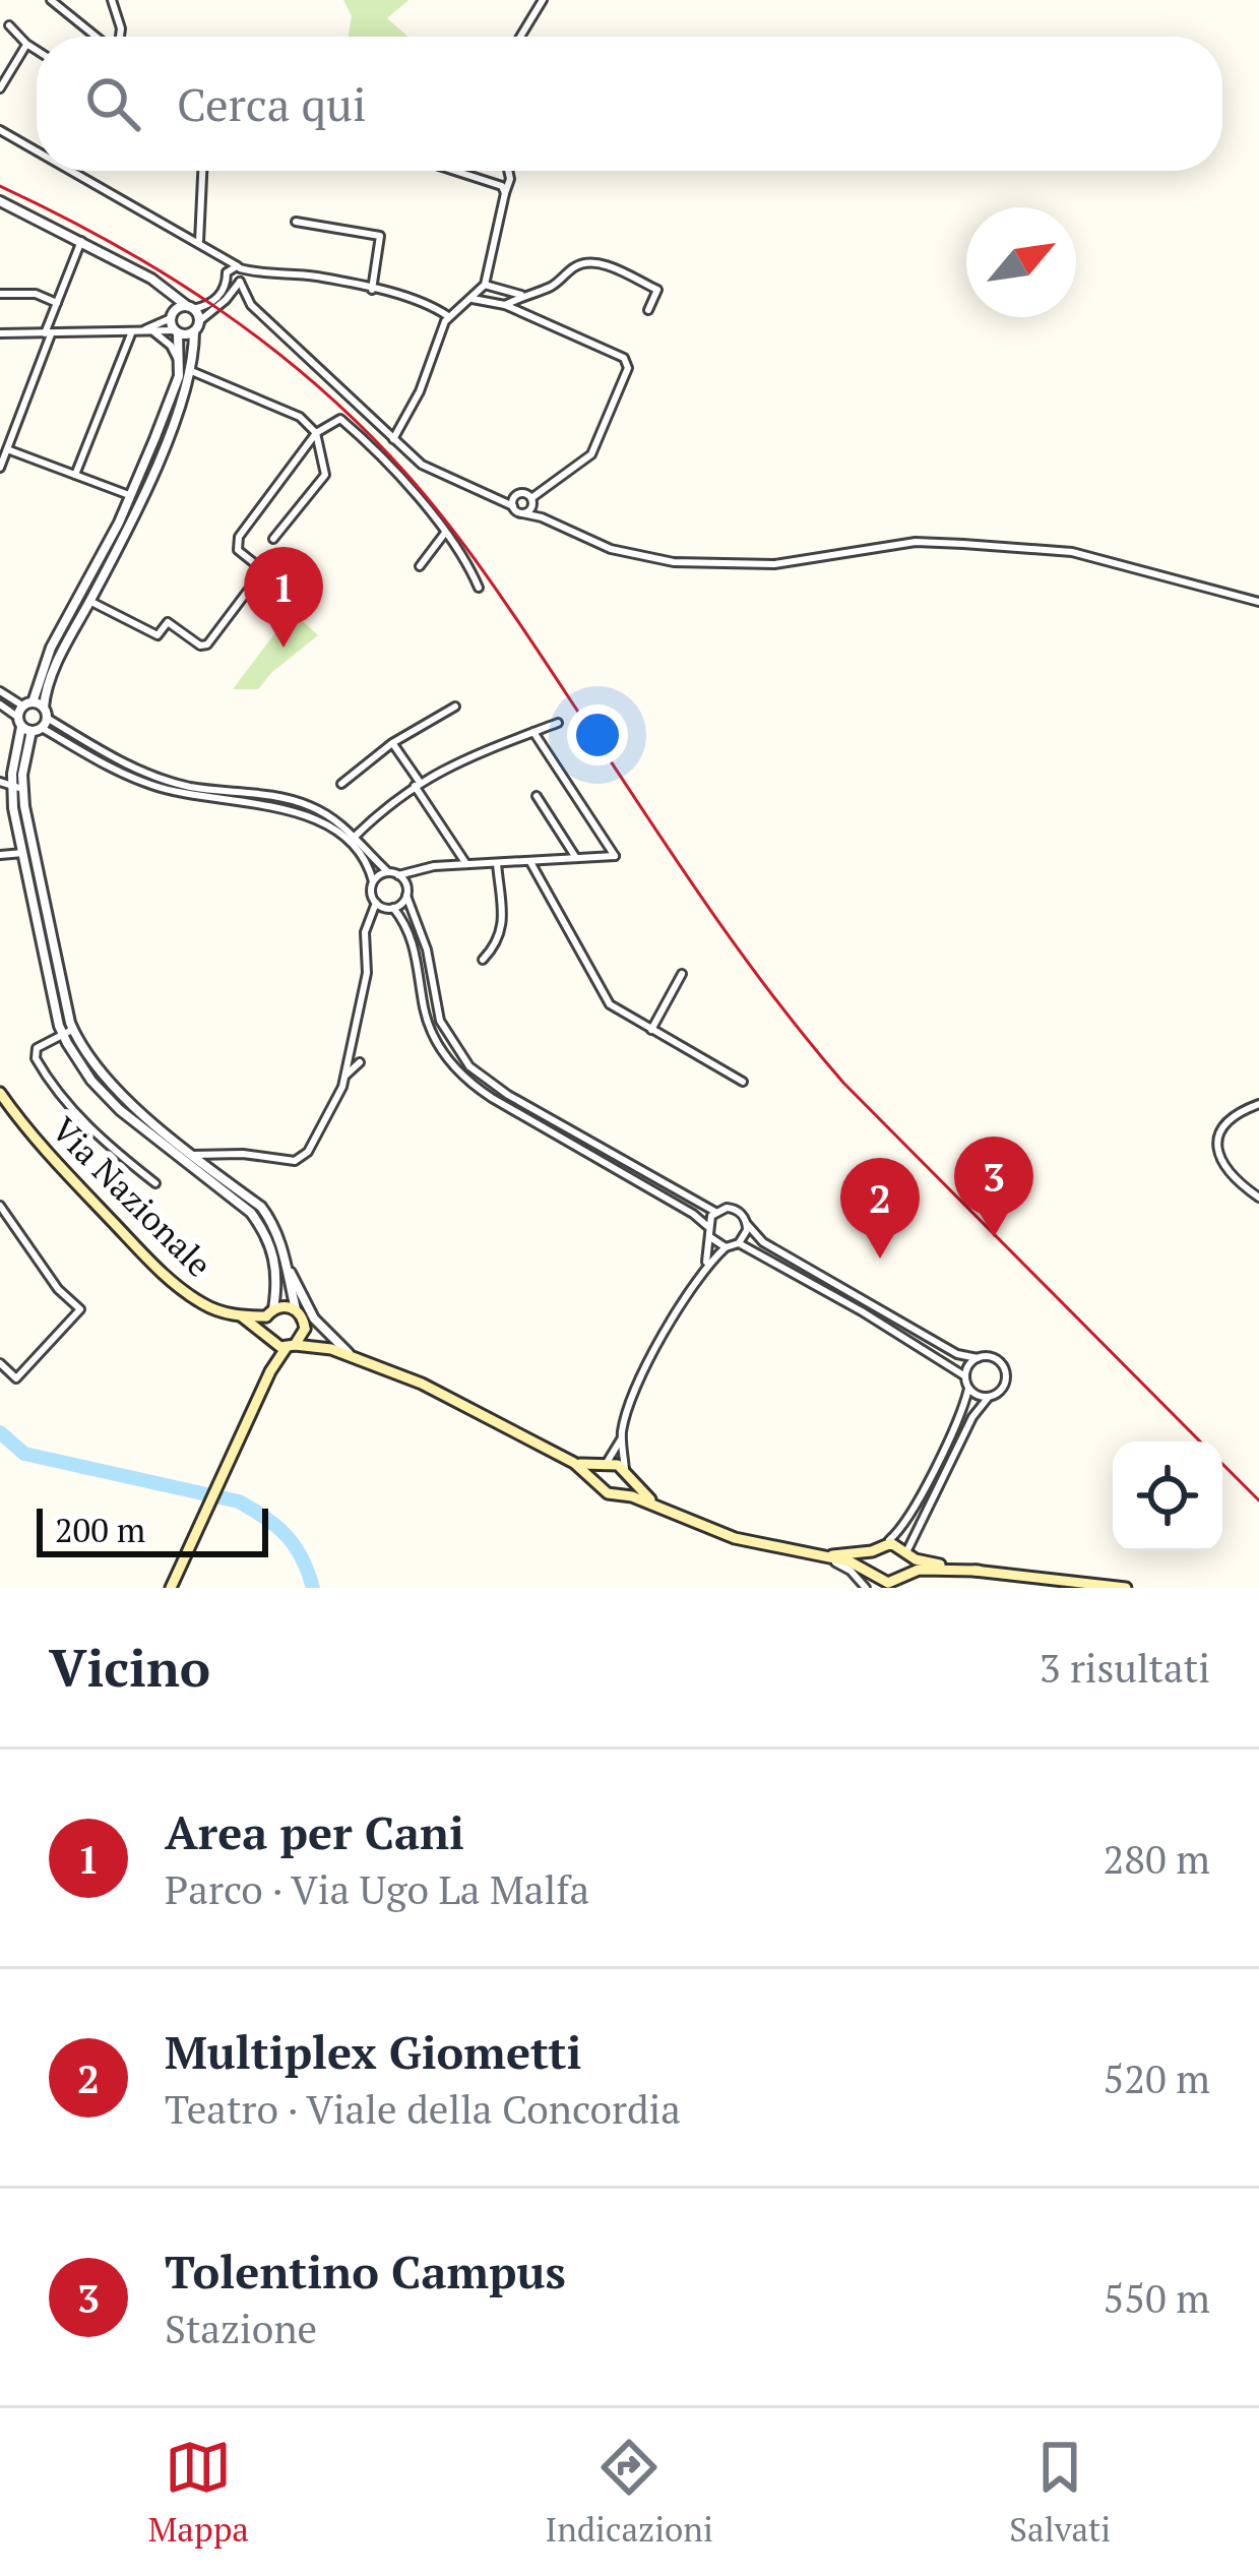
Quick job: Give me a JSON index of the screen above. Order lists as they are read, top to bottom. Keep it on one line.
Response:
{"streets":{"main road":["Via Nazionale"]},"scale_bar":"200 m","north":"top right","page":{"search":"Cerca qui","pins":["1","3","2"],"scale":"200 m","heading":["Vicino","3 risultati"],"list":[{"mark":"1","name":"Area per Cani","note":"Parco · Via Ugo La Malfa","value":"280 m"},{"mark":"2","name":"Multiplex Giometti","note":"Teatro · Viale della Concordia","value":"520 m"},{"mark":"3","name":"Tolentino Campus","note":"Stazione","value":"550 m"}],"nav":["Mappa","Indicazioni","Salvati"]}}
